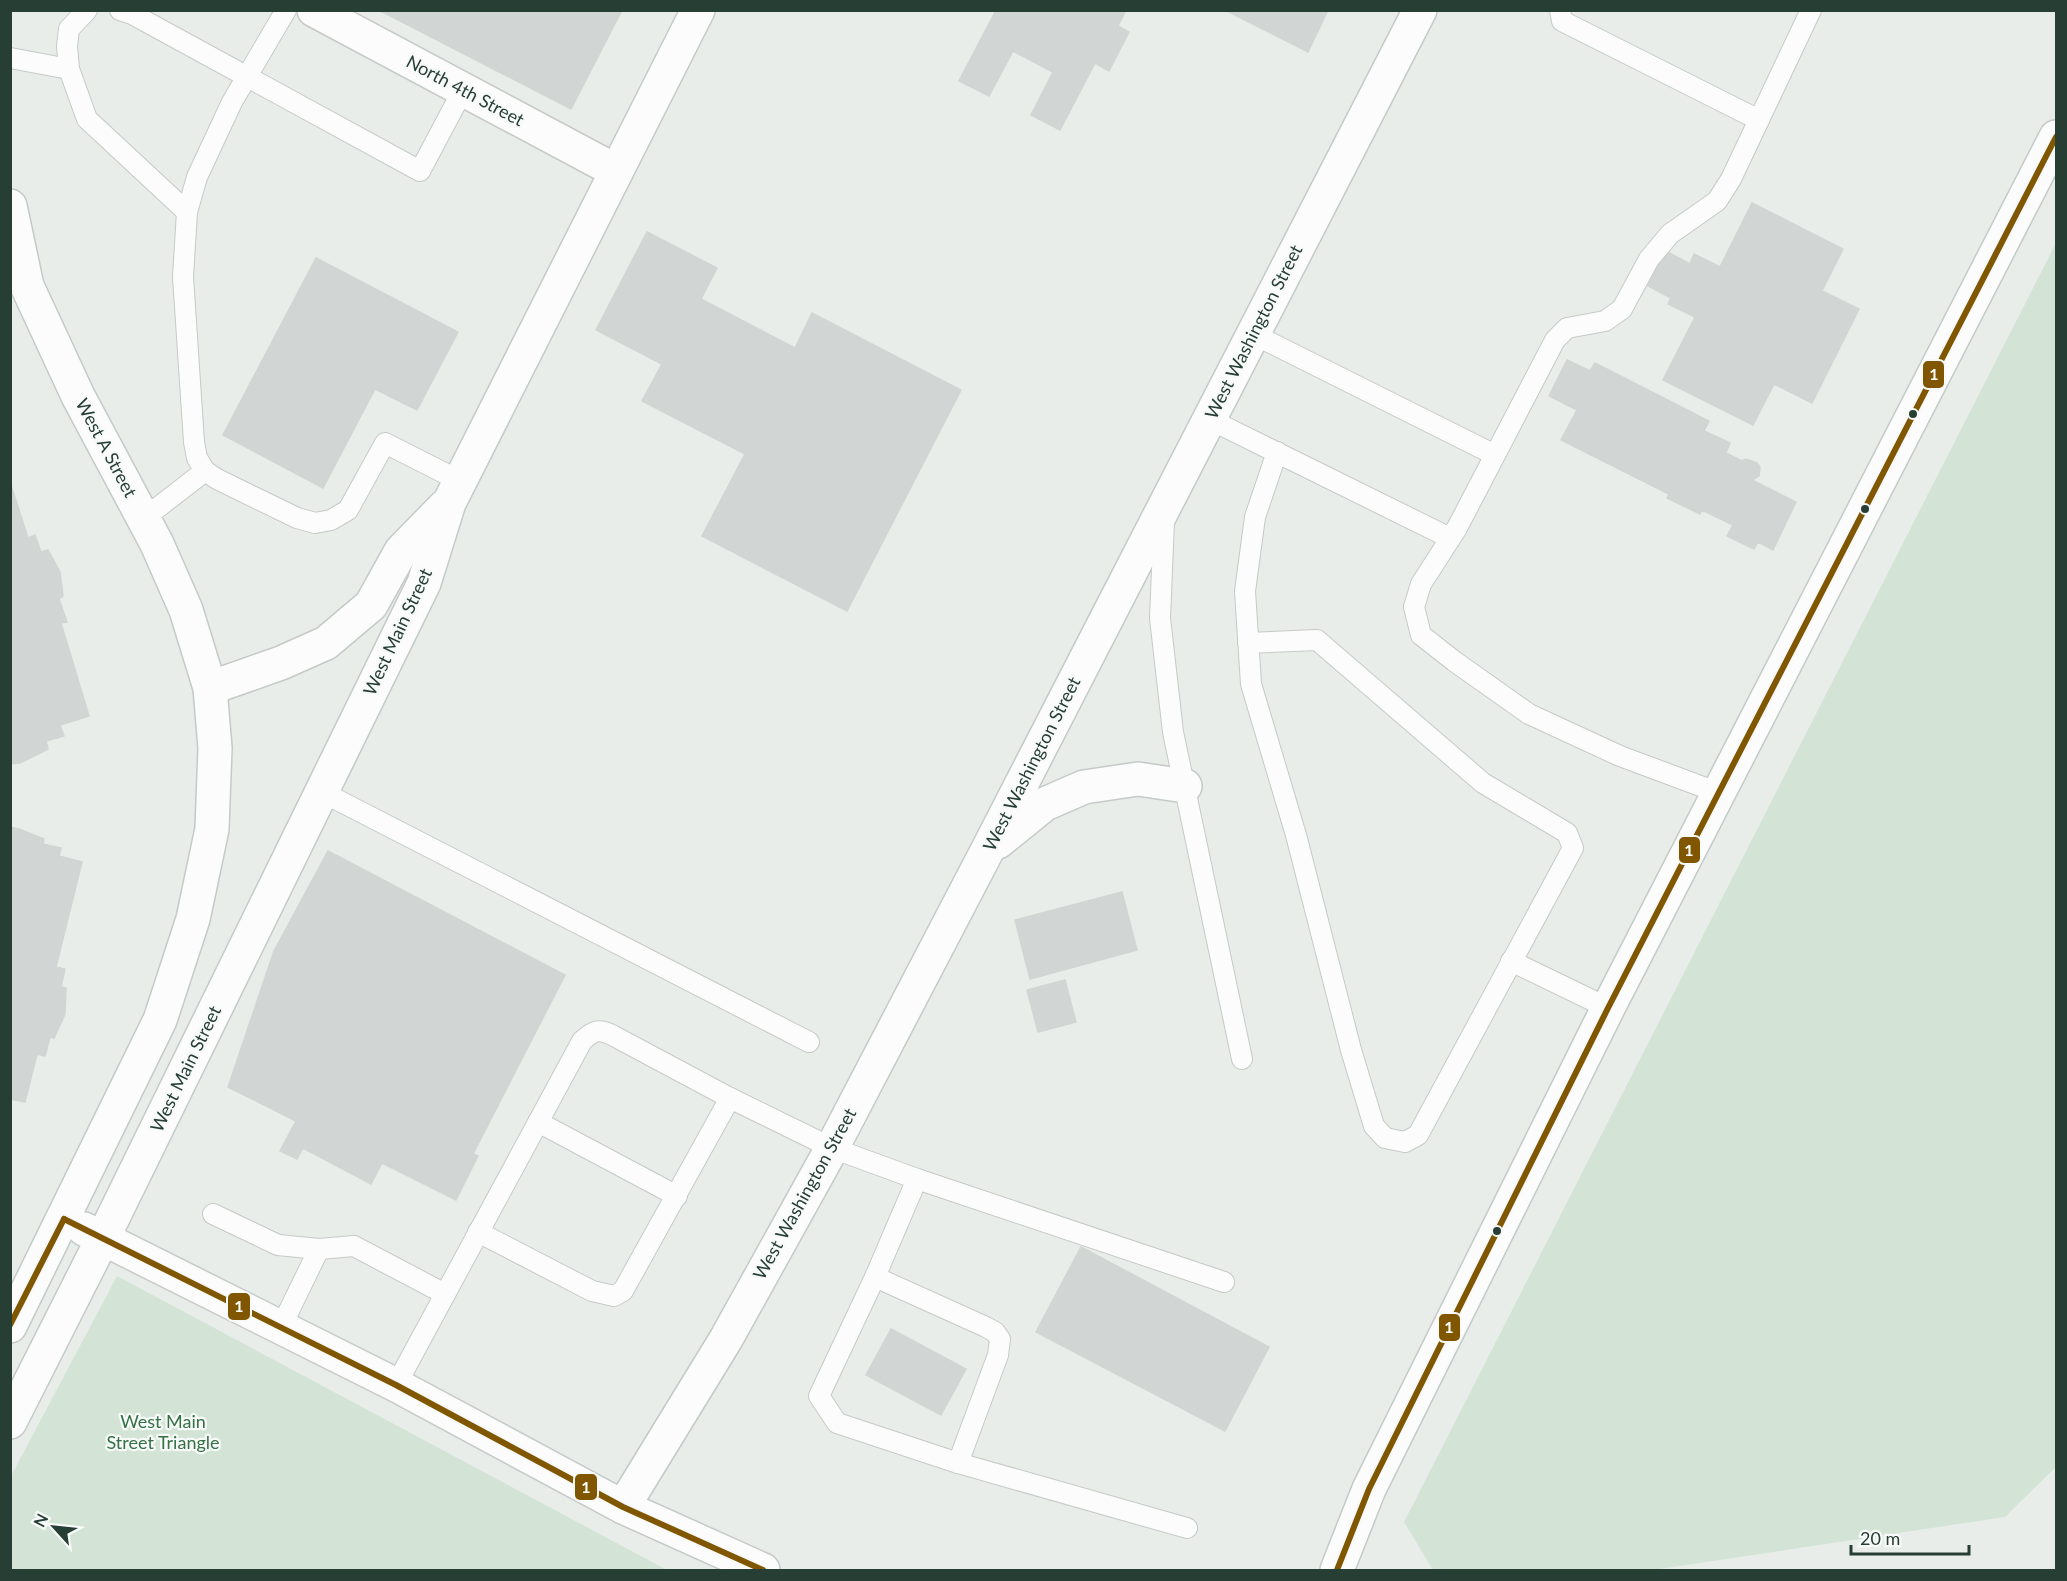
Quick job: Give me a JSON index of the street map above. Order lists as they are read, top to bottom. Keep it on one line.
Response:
{"streets":{"main road":["North 4th Street","West Washington Street","West A Street","West Main Street"]},"crossings":[["West A Street","West Main Street"]],"parks":["West Main Street Triangle"],"lines":["transit line 1"],"scale_bar":"20 m","north":"top left"}
